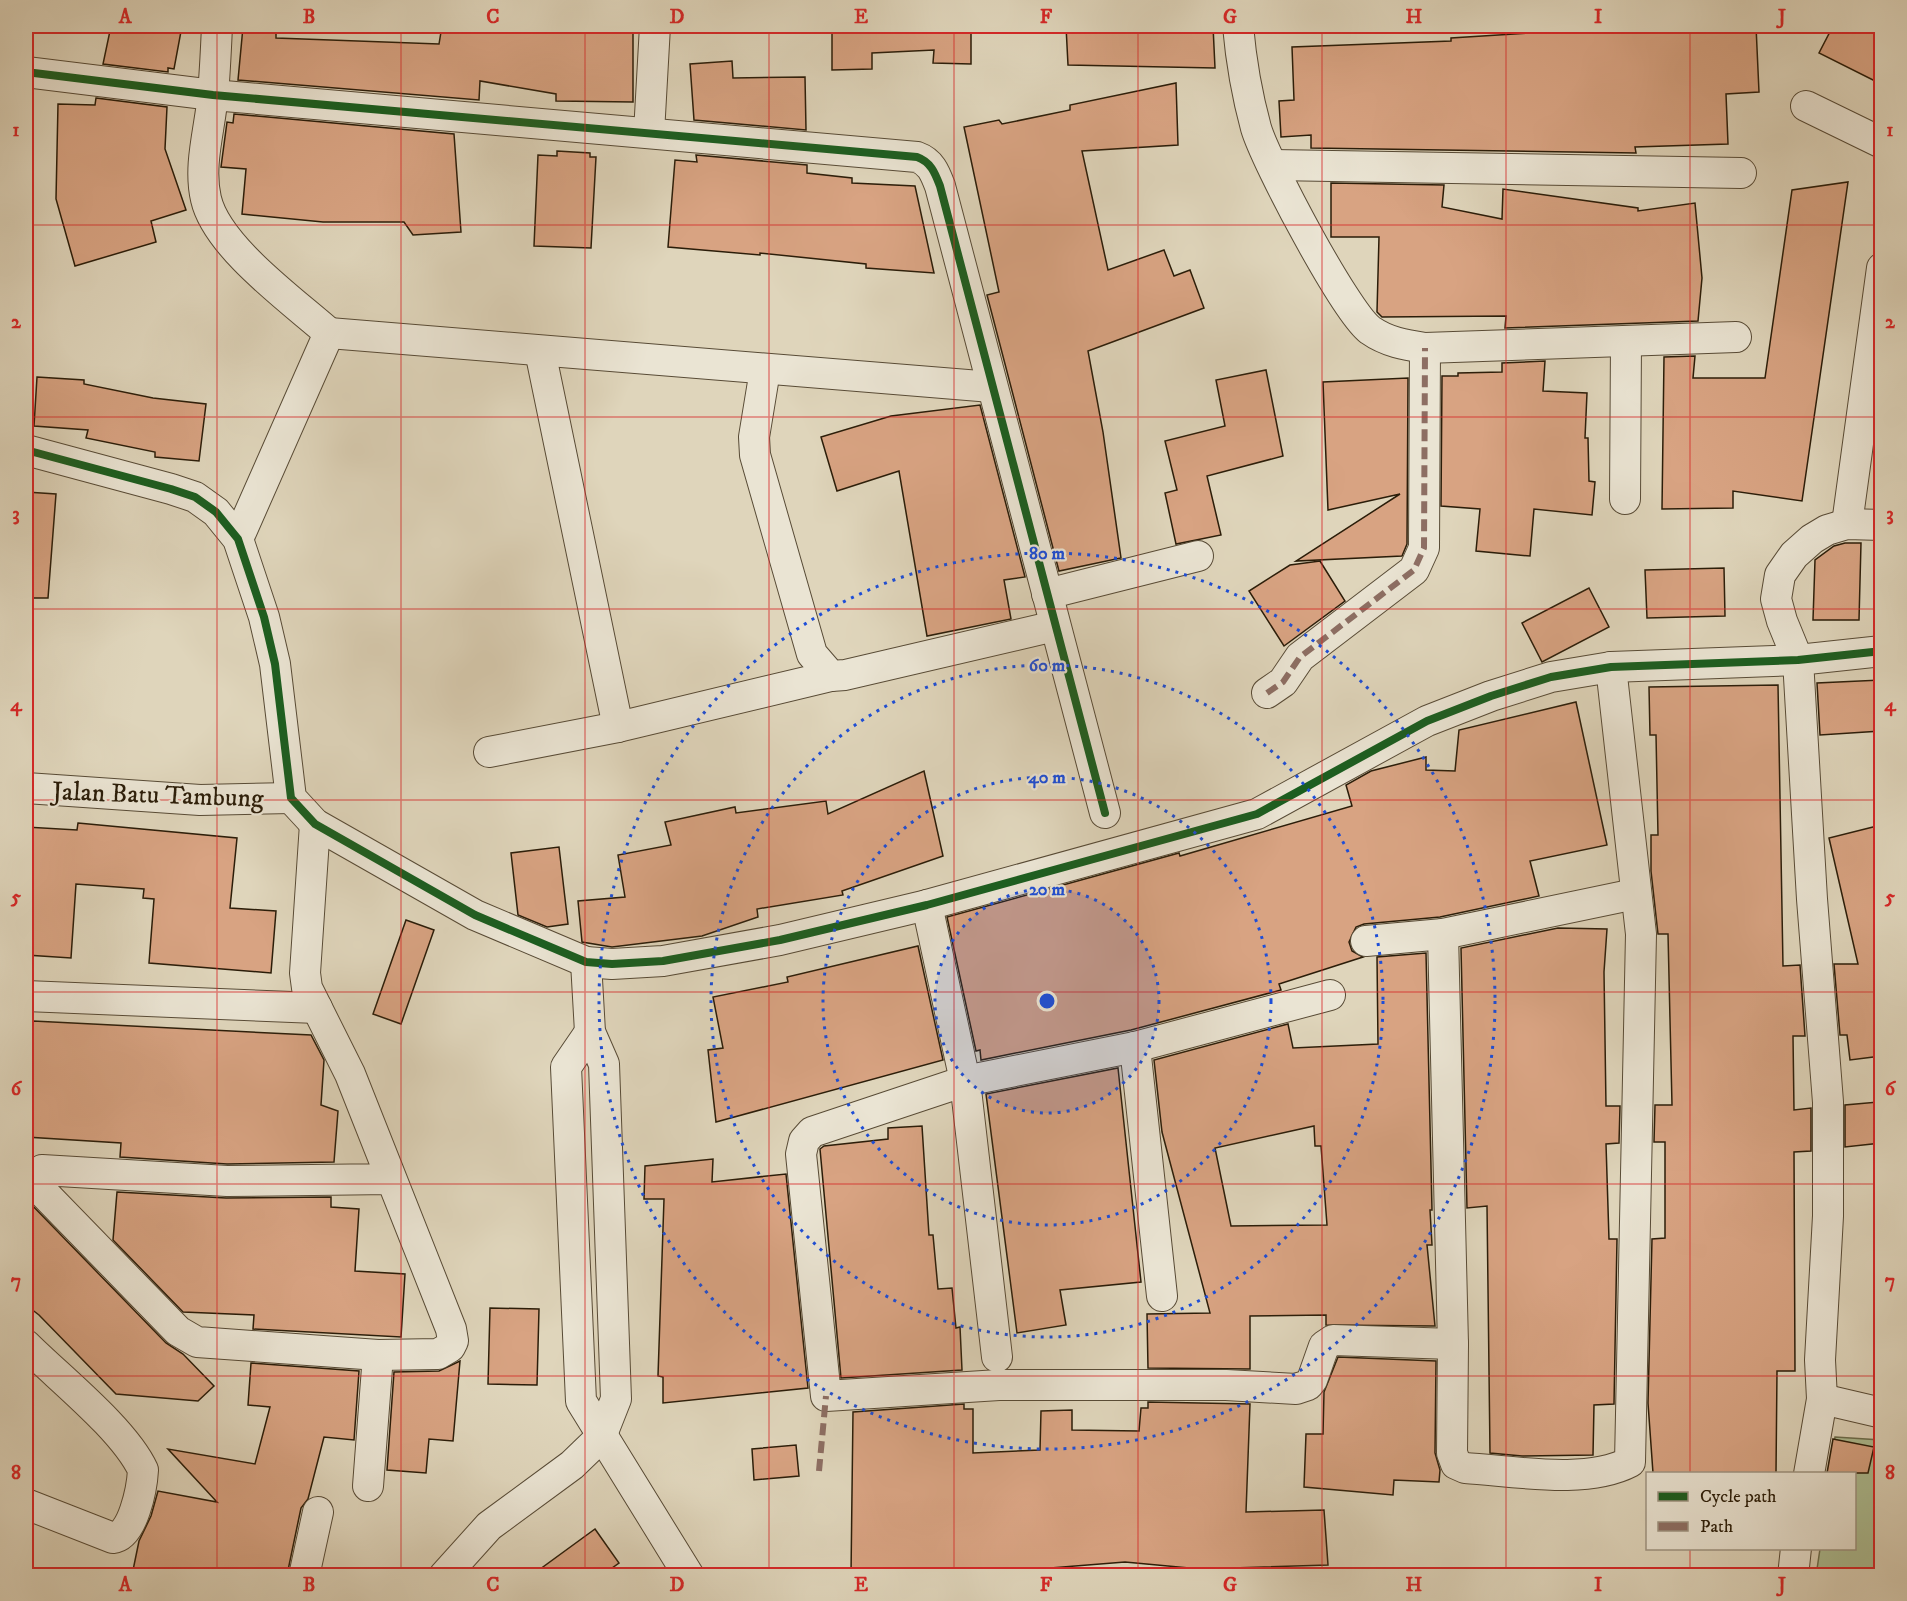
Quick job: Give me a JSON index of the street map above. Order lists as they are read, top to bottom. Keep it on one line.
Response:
{"streets":{"street":["Jalan Batu Tambung"]},"legend":["Cycle path","Path"],"grid":{"columns":["A","B","C","D","E","F","G","H","I","J"],"rows":["1","2","3","4","5","6","7","8"]},"rings":["80 m","60 m","40 m","20 m"]}
